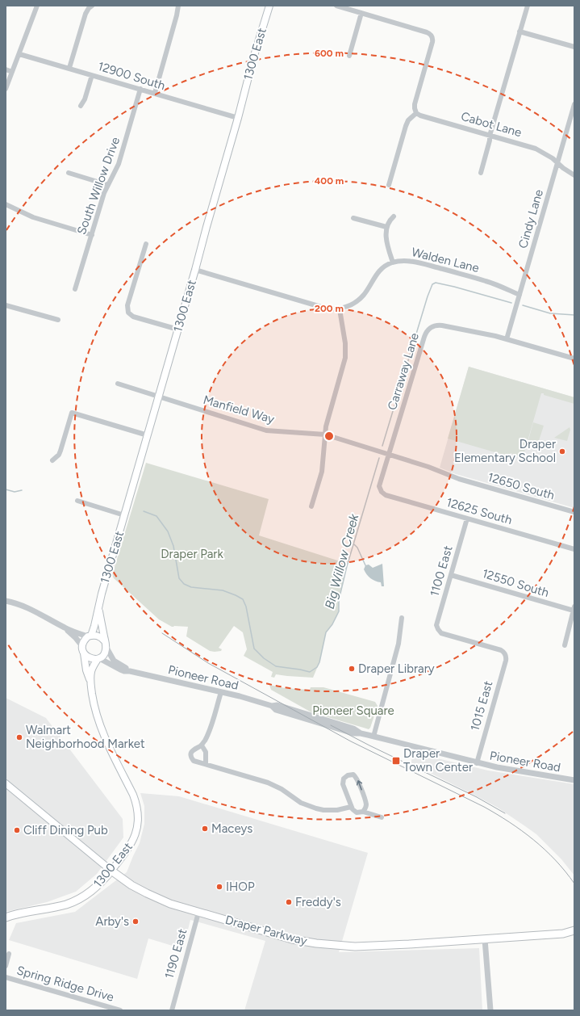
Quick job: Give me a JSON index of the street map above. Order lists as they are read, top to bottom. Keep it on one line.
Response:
{"streets":{"main road":["1300 East","Draper Parkway"],"street":["12900 South","Cabot Lane","South Willow Drive","Cindy Lane","Walden Lane","Carraway Lane","Manfield Way","12650 South","12625 South","1100 East","12550 South","Pioneer Road","1015 East","1190 East","Spring Ridge Drive"]},"crossings":[["1300 East","12900 South"],["1300 East","Walden Lane"],["1300 East","Manfield Way"],["1300 East","Pioneer Road"],["1300 East","Draper Parkway"],["12900 South","South Willow Drive"],["Cabot Lane","Cindy Lane"],["Cindy Lane","Walden Lane"],["Cindy Lane","Carraway Lane"],["Carraway Lane","Manfield Way"],["Carraway Lane","12650 South"],["Carraway Lane","12625 South"],["Manfield Way","12650 South"],["12625 South","1100 East"],["1100 East","12550 South"],["1100 East","1015 East"],["Pioneer Road","1015 East"],["Draper Parkway","1190 East"]],"water":["Big Willow Creek"],"parks":["Draper Park","Pioneer Square"],"places":{"other":["Draper Elementary School","Draper Library","Walmart Neighborhood Market","Maceys","Cliff Dining Pub","IHOP","Freddy's","Arby's"],"transit":["Draper Town Center"]},"rings":["600 m","400 m","200 m"]}
